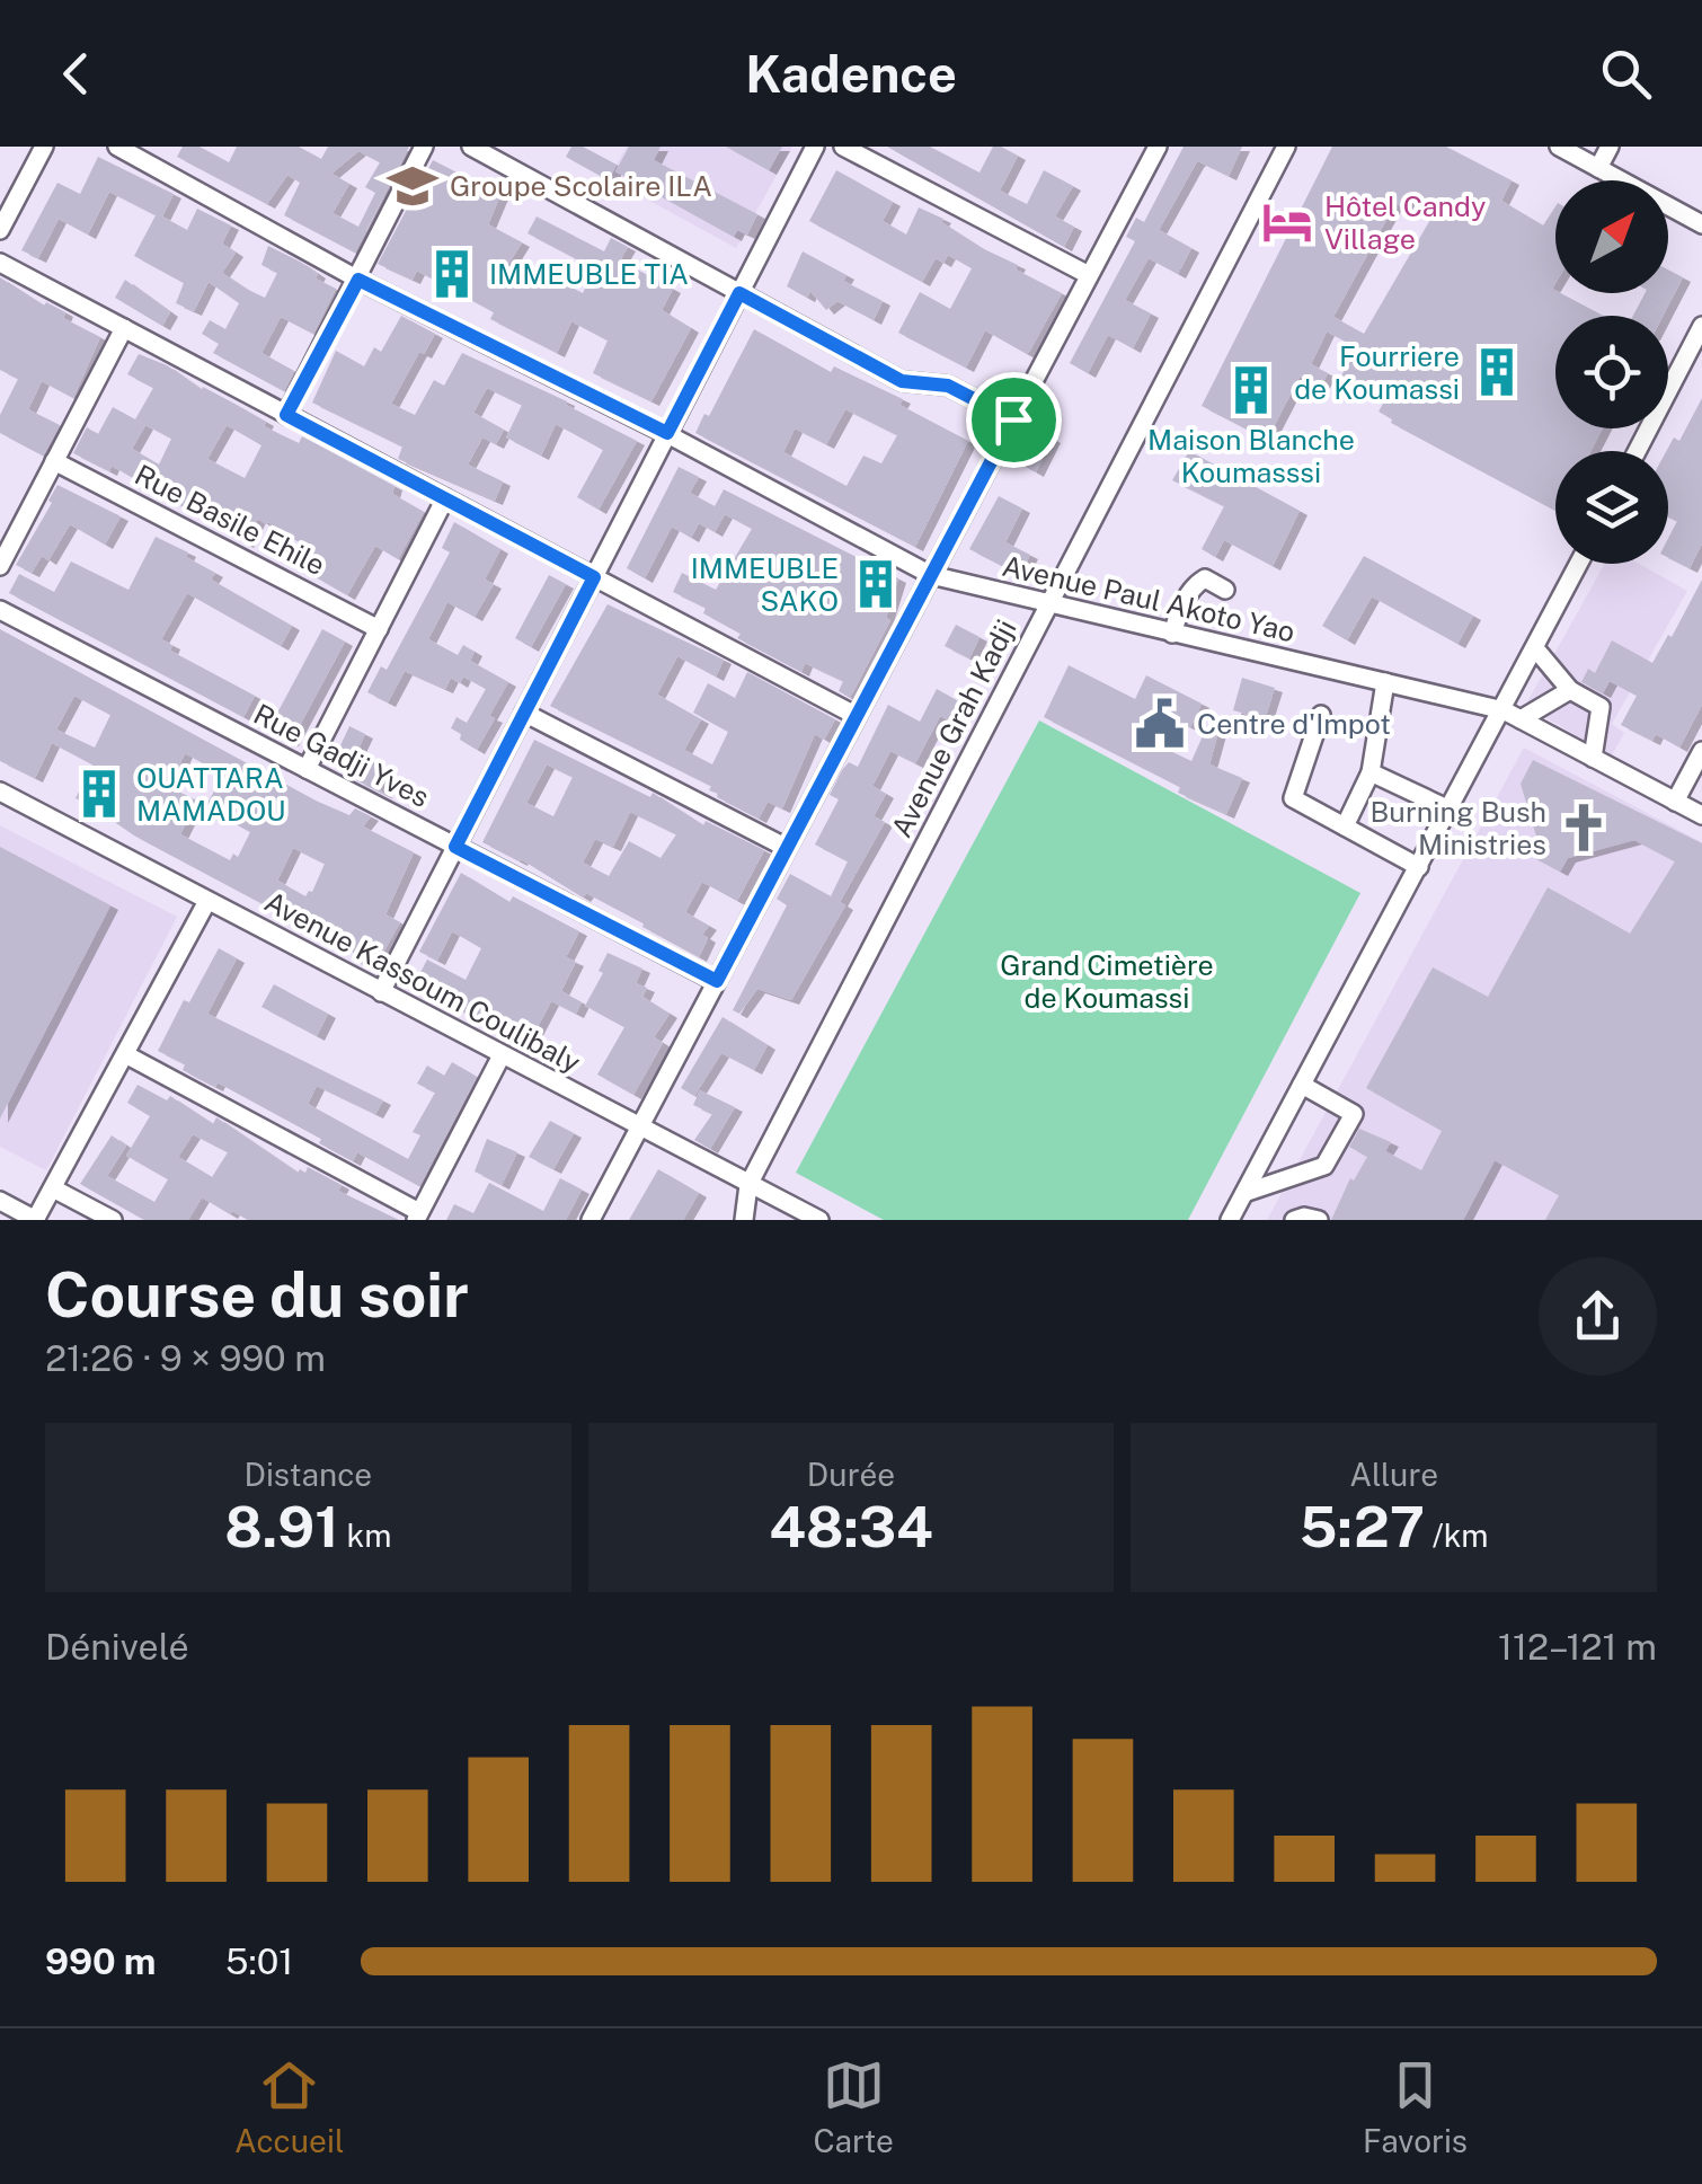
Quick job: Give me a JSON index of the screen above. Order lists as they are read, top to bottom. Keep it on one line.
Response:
{"streets":{"street":["Rue Basile Ehile","Avenue Paul Akoto Yao","Avenue Grah Kadji","Rue Gadji Yves","Avenue Kassoum Coulibaly"]},"crossings":[["Avenue Paul Akoto Yao","Avenue Grah Kadji"],["Avenue Grah Kadji","Avenue Kassoum Coulibaly"]],"parks":["Grand Cimetière de Koumassi"],"places":{"school or university":["Groupe Scolaire ILA"],"hotel":["Hôtel Candy Village"],"building":["IMMEUBLE TIA","Fourriere de Koumassi","Maison Blanche Koumasssi","IMMEUBLE SAKO","OUATTARA MAMADOU"],"public building":["Centre d'Impot"],"church":["Burning Bush Ministries"]},"north":"top right","page":{"header":"Kadence","heading":["Course du soir","21:26 · 9 × 990 m"],"stats":[["Distance","8.91 km"],["Durée","48:34"],["Allure","5:27 /km"]],"chart":["Dénivelé","112–121 m"],"list":[{"name":"990 m","note":"5:01"}],"tabs":["Accueil","Carte","Favoris"]}}
